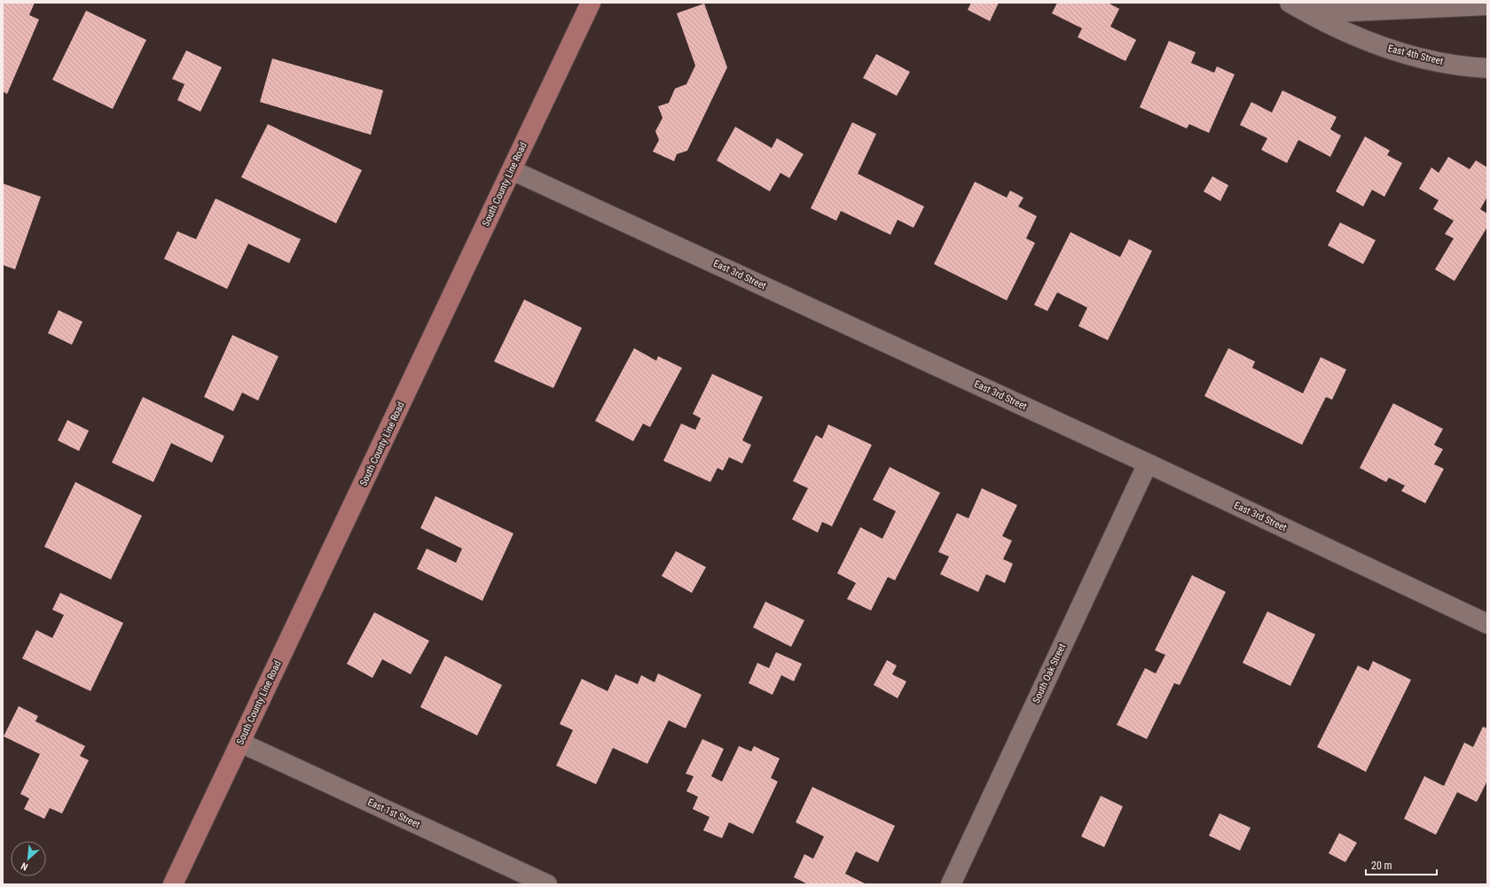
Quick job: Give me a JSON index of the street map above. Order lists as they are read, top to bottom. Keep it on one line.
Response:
{"streets":{"main road":["South County Line Road"],"street":["East 4th Street","East 3rd Street","South Oak Street","East 1st Street"]},"crossings":[["South County Line Road","East 3rd Street"],["South County Line Road","East 1st Street"],["East 3rd Street","South Oak Street"]],"scale_bar":"20 m","north":"bottom left"}
